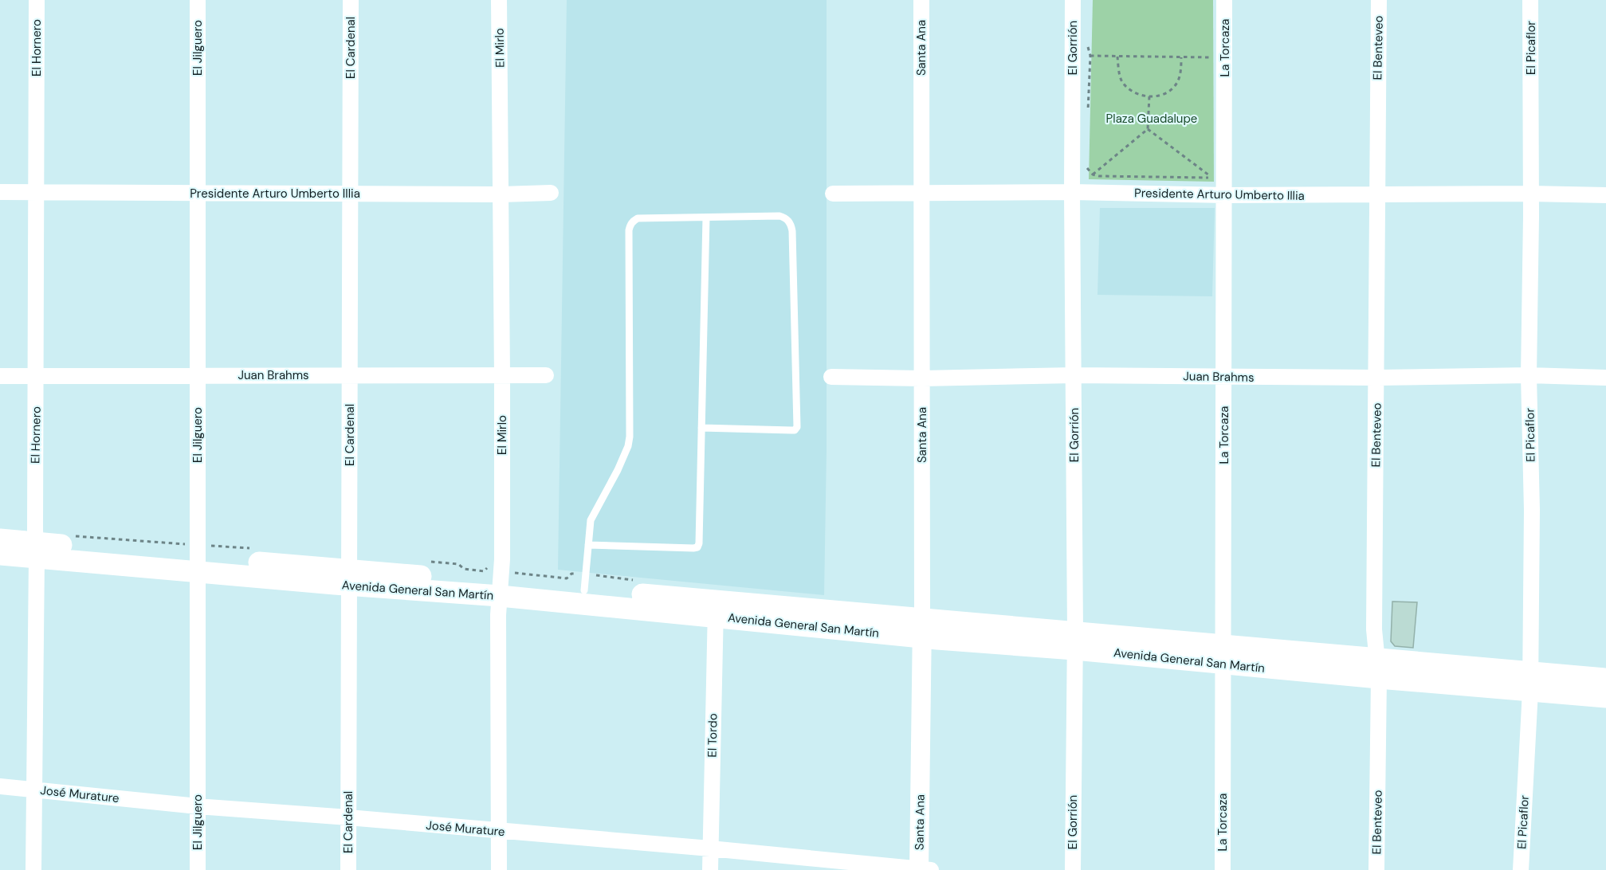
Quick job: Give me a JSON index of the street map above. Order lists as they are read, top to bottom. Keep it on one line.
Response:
{"streets":{"main road":["Avenida General San Martín"],"street":["El Hornero","El Jilguero","El Cardenal","El Mirlo","Santa Ana","El Gorrión","La Torcaza","El Benteveo","El Picaflor","Presidente Arturo Umberto Illia","Juan Brahms","El Tordo","José Murature"]},"crossings":[["El Hornero","Presidente Arturo Umberto Illia"],["El Hornero","Juan Brahms"],["El Hornero","Avenida General San Martín"],["El Hornero","José Murature"],["El Jilguero","Presidente Arturo Umberto Illia"],["El Jilguero","Juan Brahms"],["El Jilguero","Avenida General San Martín"],["El Jilguero","José Murature"],["El Cardenal","Presidente Arturo Umberto Illia"],["El Cardenal","Juan Brahms"],["El Cardenal","Avenida General San Martín"],["El Cardenal","José Murature"],["El Mirlo","Presidente Arturo Umberto Illia"],["El Mirlo","Juan Brahms"],["El Mirlo","Avenida General San Martín"],["El Mirlo","José Murature"],["Santa Ana","Presidente Arturo Umberto Illia"],["Santa Ana","Juan Brahms"],["Santa Ana","Avenida General San Martín"],["Santa Ana","José Murature"],["El Gorrión","Presidente Arturo Umberto Illia"],["El Gorrión","Juan Brahms"],["El Gorrión","Avenida General San Martín"],["La Torcaza","Presidente Arturo Umberto Illia"],["La Torcaza","Juan Brahms"],["La Torcaza","Avenida General San Martín"],["El Benteveo","Presidente Arturo Umberto Illia"],["El Benteveo","Juan Brahms"],["El Benteveo","Avenida General San Martín"],["El Picaflor","Presidente Arturo Umberto Illia"],["El Picaflor","Juan Brahms"],["El Picaflor","Avenida General San Martín"],["Avenida General San Martín","El Tordo"],["El Tordo","José Murature"]],"parks":["Plaza Guadalupe"]}
